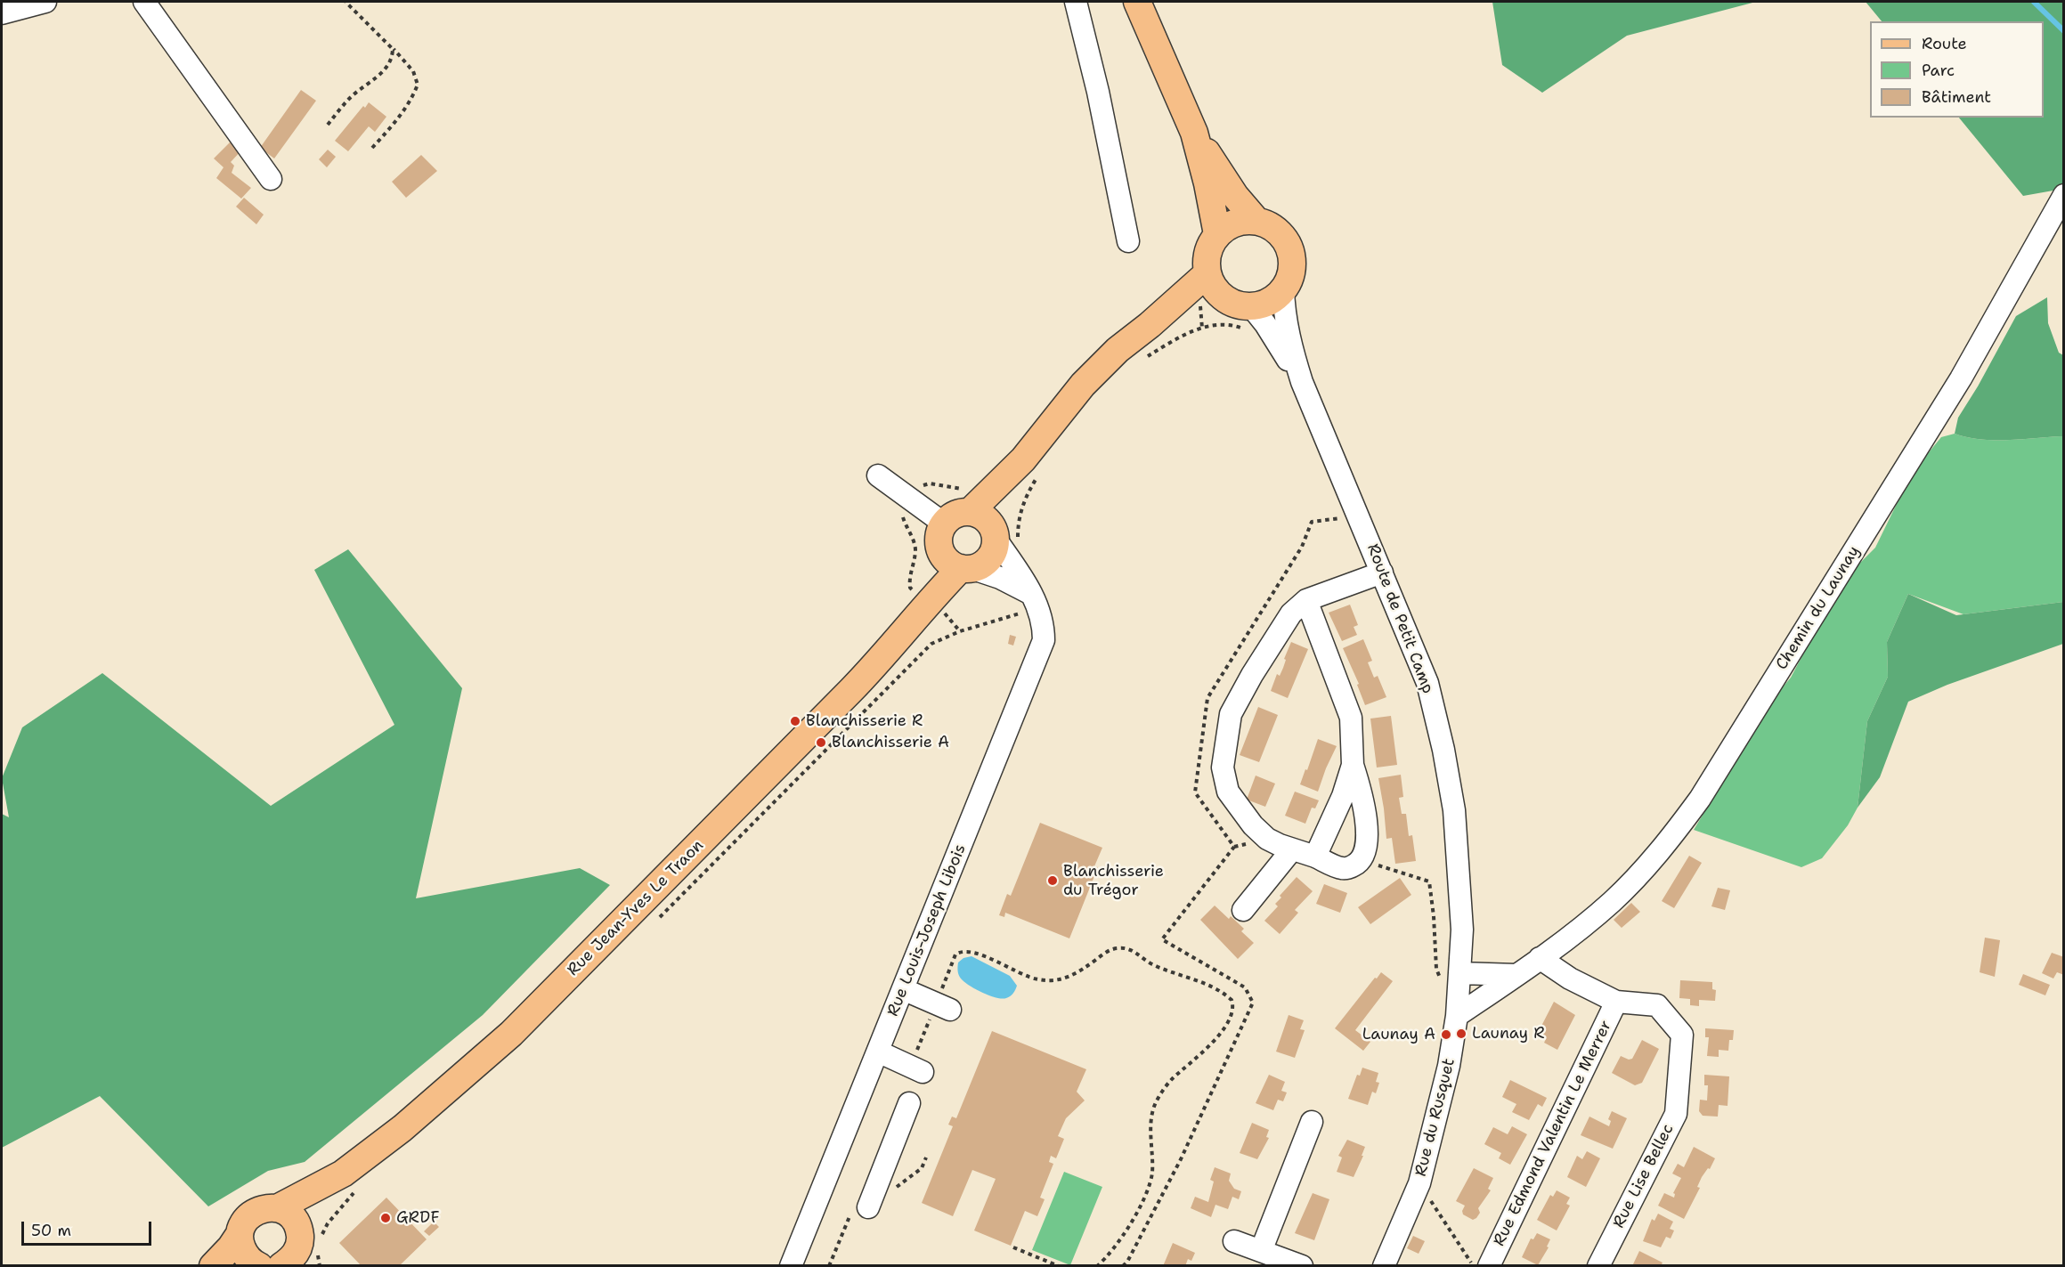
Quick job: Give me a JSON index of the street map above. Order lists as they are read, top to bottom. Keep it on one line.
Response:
{"streets":{"main road":["Rue Jean-Yves Le Traon"],"street":["Chemin du Launay","Route de Petit Camp","Rue Louis-Joseph Libois","Rue du Rusquet","Rue Edmond Valentin Le Merrer","Rue Lise Bellec"]},"crossings":[["Chemin du Launay","Rue du Rusquet"],["Route de Petit Camp","Rue du Rusquet"],["Rue Edmond Valentin Le Merrer","Rue Lise Bellec"]],"places":["Blanchisserie R","Blanchisserie A","Blanchisserie du Trégor","Launay R","Launay A","GRDF"],"legend":["Route","Parc","Bâtiment"],"scale_bar":"50 m"}
